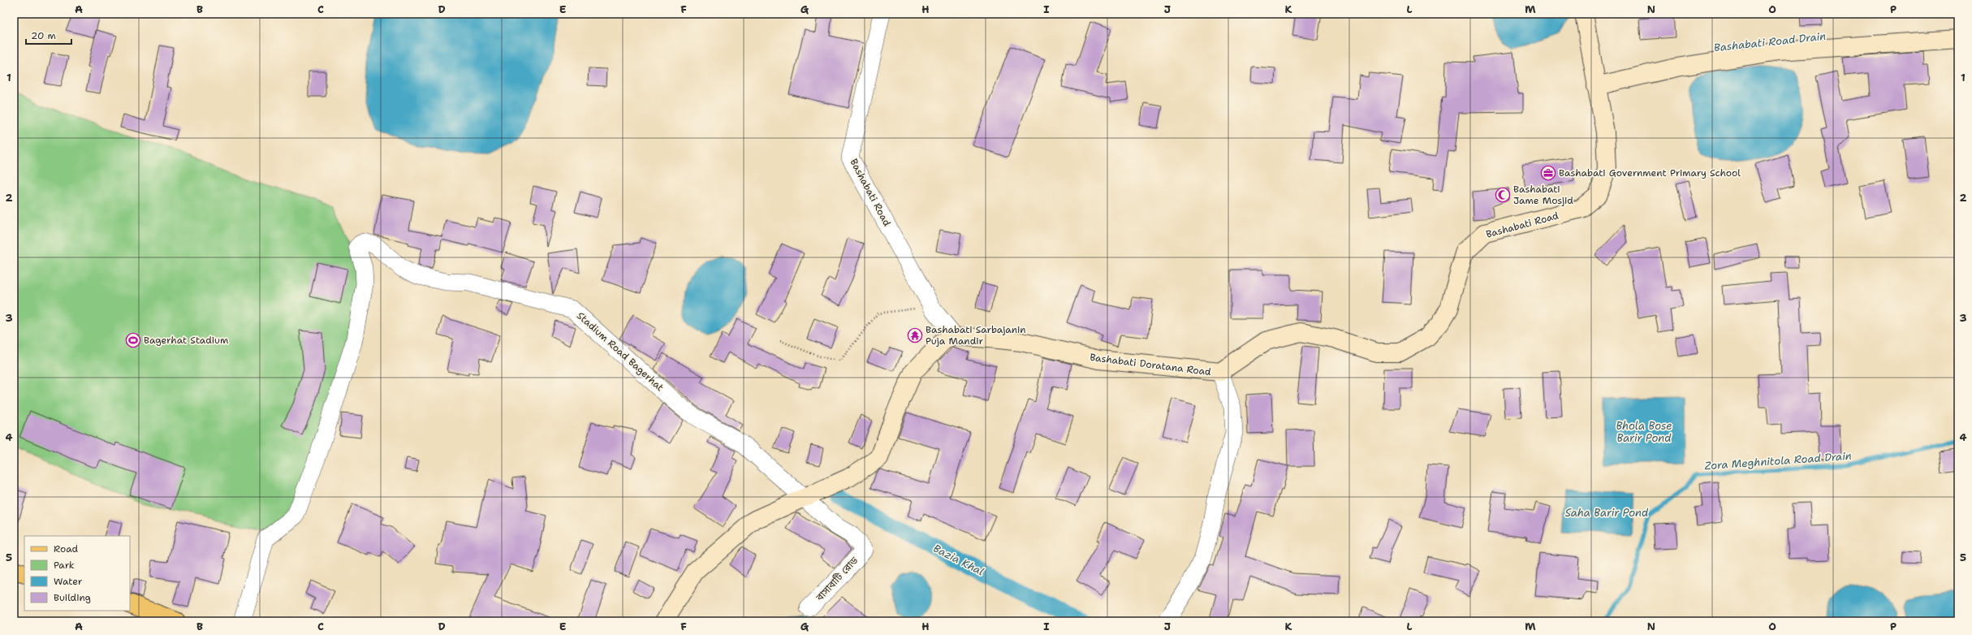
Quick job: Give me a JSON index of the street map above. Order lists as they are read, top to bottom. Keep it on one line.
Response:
{"streets":{"street":["Bashabati Road","Stadium Road Bagerhat","Bashabati Doratana Road","বাসাবাটি রোড"]},"crossings":[["Bashabati Road","Bashabati Doratana Road"],["Stadium Road Bagerhat","বাসাবাটি রোড"]],"water":["Bashabati Road Drain","Bhola Bose Barir Pond","Zora Meghnitola Road Drain","Saha Barir Pond","Bazia Khal"],"places":{"office":["Bashabati Government Primary School"],"mosque":["Bashabati Jame Mosjid"],"temple":["Bashabati Sarbajanin Puja Mandir"],"sports":["Bagerhat Stadium"]},"legend":["Road","Park","Water","Building"],"scale_bar":"20 m","grid":{"columns":["A","B","C","D","E","F","G","H","I","J","K","L","M","N","O","P"],"rows":["1","2","3","4","5"]}}
